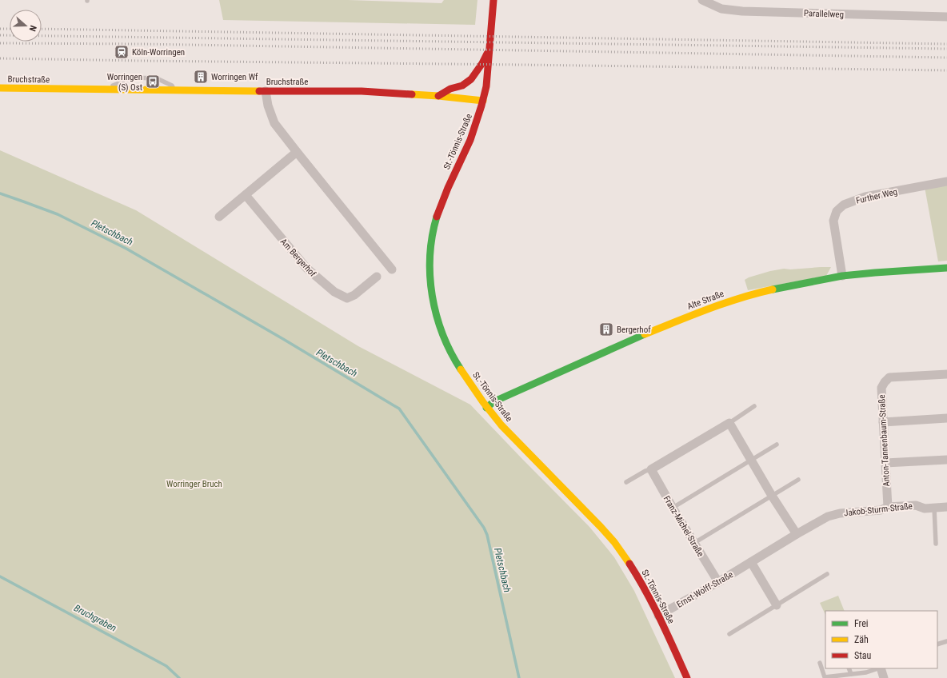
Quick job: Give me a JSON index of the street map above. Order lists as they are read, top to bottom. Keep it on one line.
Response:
{"streets":{"main road":["Bruchstraße","St.-Tönnis-Straße","Alte Straße"],"street":["Parallelweg","Further Weg","Am Bergerhof","Anton-Tannenbaum-Straße","Jakob-Sturm-Straße","Franz-Michel-Straße","Ernst-Wolff-Straße"]},"crossings":[["Bruchstraße","St.-Tönnis-Straße"],["St.-Tönnis-Straße","Alte Straße"],["St.-Tönnis-Straße","Ernst-Wolff-Straße"],["Further Weg","Alte Straße"],["Anton-Tannenbaum-Straße","Jakob-Sturm-Straße"],["Jakob-Sturm-Straße","Ernst-Wolff-Straße"],["Franz-Michel-Straße","Ernst-Wolff-Straße"]],"water":["Pletschbach","Bruchgraben"],"parks":["Worringer Bruch"],"places":{"station":["Köln-Worringen"],"building":["Worringen Wf","Bergerhof"],"bus stop":["Worringen (S) Ost"]},"legend":["Frei","Zäh","Stau"],"north":"right"}
